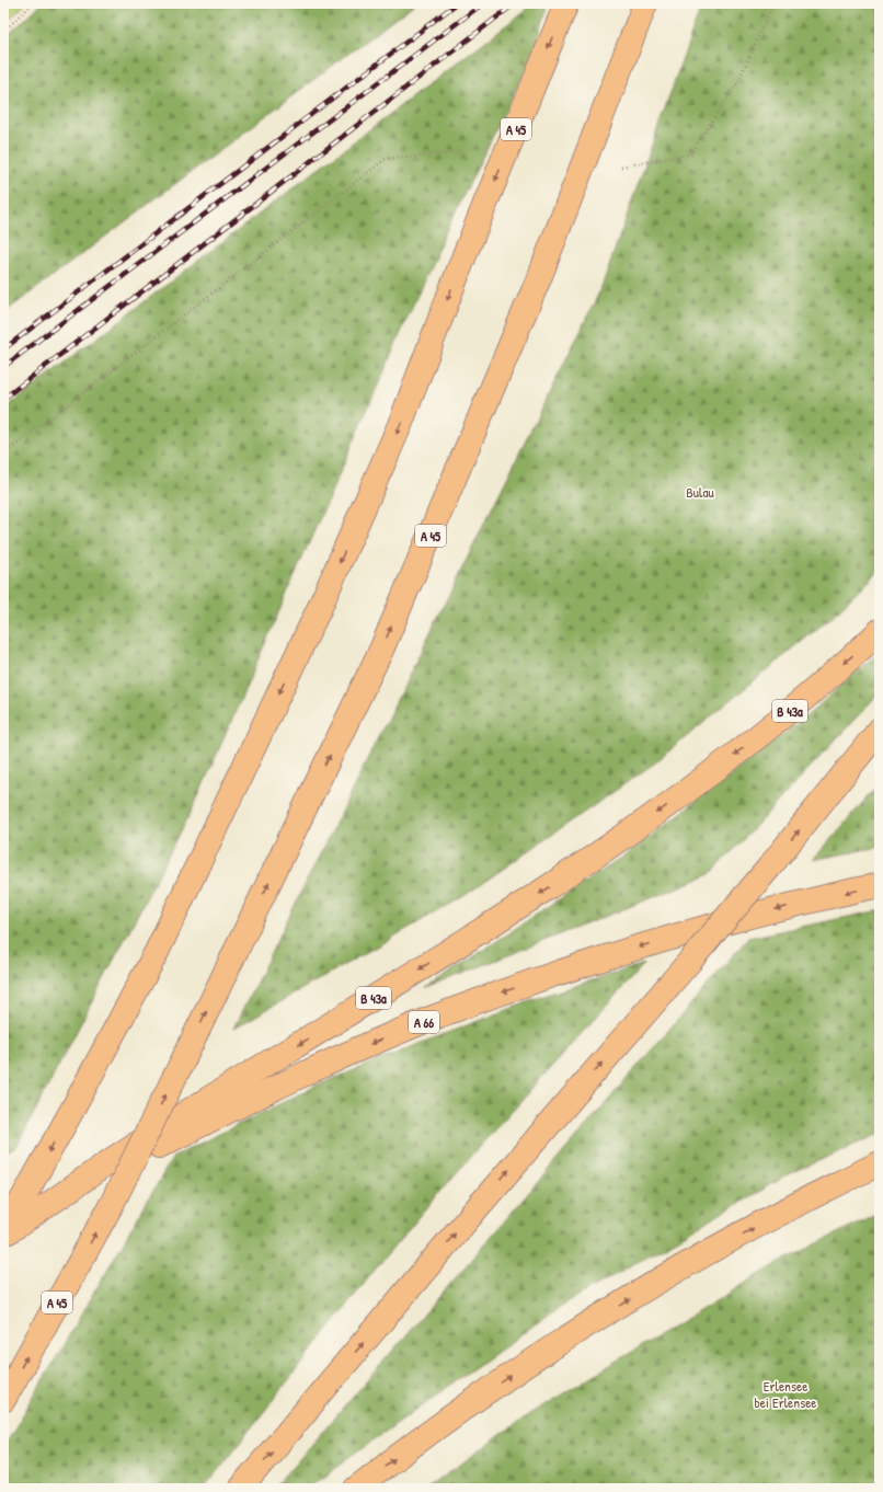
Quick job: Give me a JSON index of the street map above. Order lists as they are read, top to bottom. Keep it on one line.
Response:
{"streets":{"highway":["A 45","B 43a","A 66"]},"crossings":[["A 45","A 66"],["B 43a","A 66"]],"parks":["Bulau","Erlensee bei Erlensee"]}
